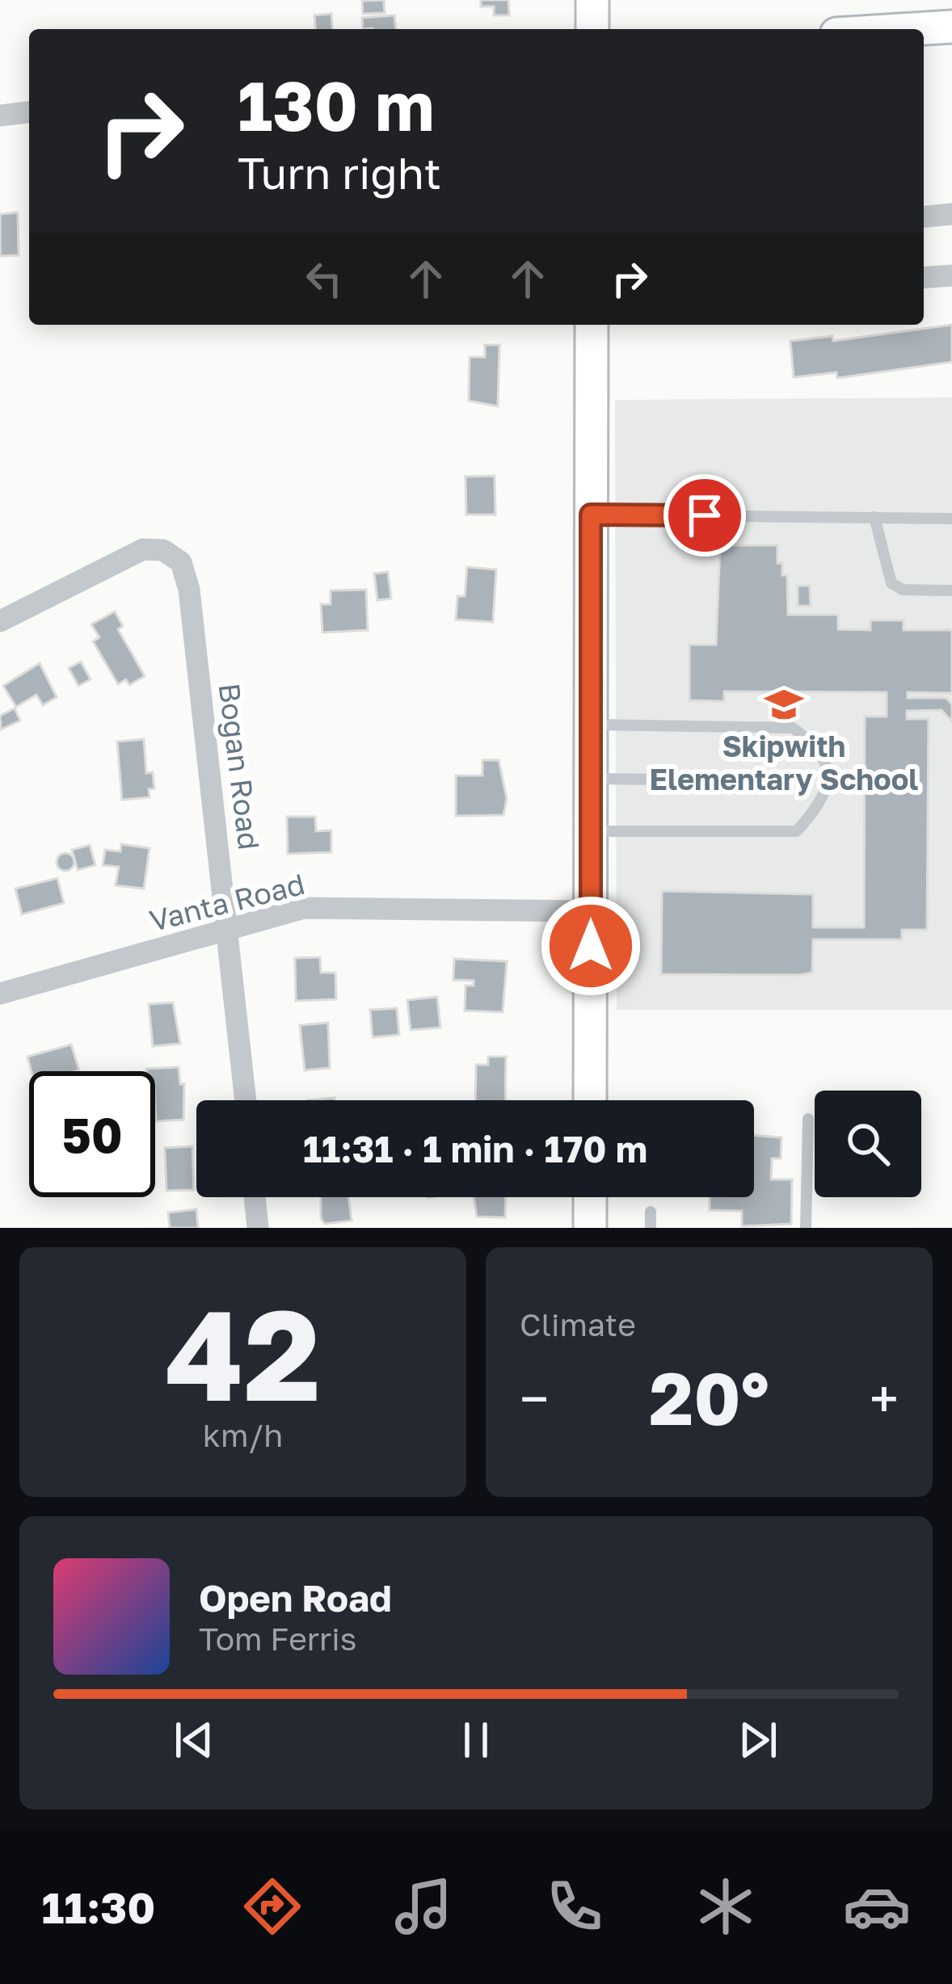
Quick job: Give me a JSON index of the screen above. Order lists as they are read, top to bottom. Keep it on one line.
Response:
{"streets":{"street":["Bogan Road","Vanta Road"]},"crossings":[["Bogan Road","Vanta Road"]],"places":{"school or university":["Skipwith Elementary School"]},"page":{"turn":["130 m","Turn right"],"limit":"50","trip":"11:31 · 1 min · 170 m","tile":[["42","km/h"],"Climate"],"heat":["−","20°","+"],"song":["Open Road","Tom Ferris"],"tabs":"11:30"}}
